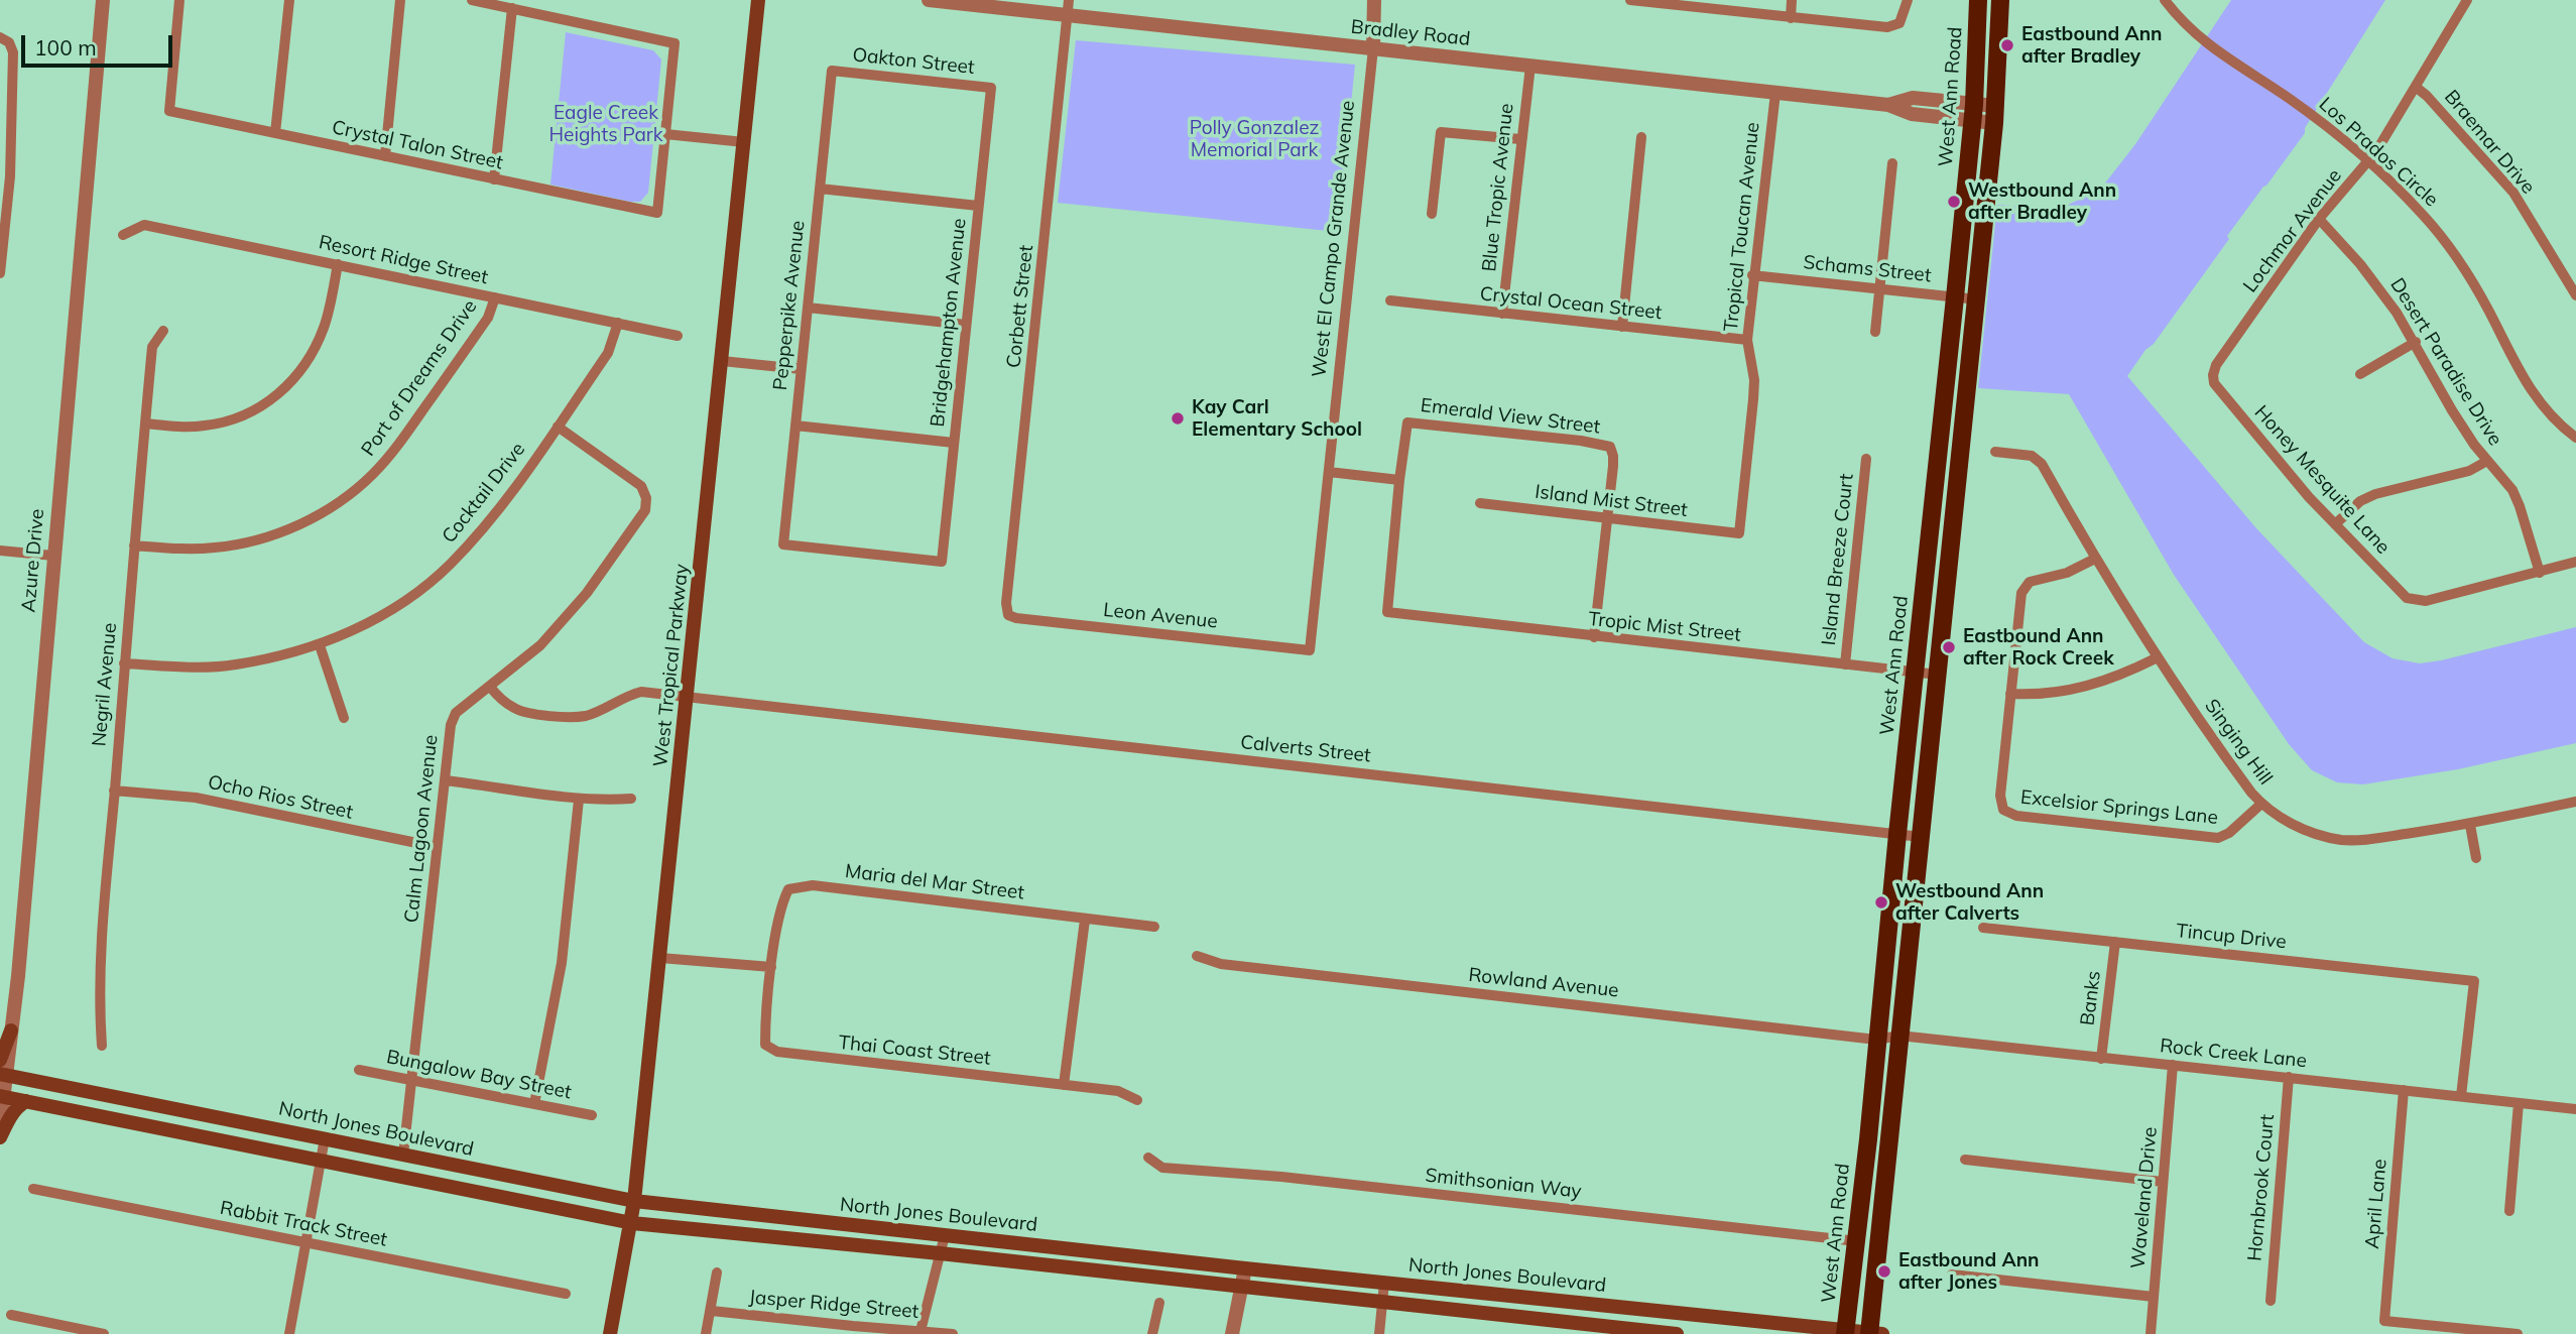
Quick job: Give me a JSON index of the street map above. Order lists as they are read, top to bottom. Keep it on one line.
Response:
{"streets":{"main road":["West Ann Road","West Tropical Parkway","North Jones Boulevard"],"street":["Bradley Road","Oakton Street","Braemar Drive","Crystal Talon Street","Los Prados Circle","Blue Tropic Avenue","Tropical Toucan Avenue","Lochmor Avenue","West El Campo Grande Avenue","Resort Ridge Street","Schams Street","Crystal Ocean Street","Pepperpike Avenue","Corbett Street","Bridgehampton Avenue","Desert Paradise Drive","Port of Dreams Drive","Emerald View Street","Honey Mesquite Lane","Cocktail Drive","Island Mist Street","Island Breeze Court","Azure Drive","Leon Avenue","Tropic Mist Street","Negril Avenue","Singing Hill","Calverts Street","Ocho Rios Street","Excelsior Springs Lane","Calm Lagoon Avenue","Maria del Mar Street","Tincup Drive","Rowland Avenue","Banks","Thai Coast Street","Rock Creek Lane","Bungalow Bay Street","Smithsonian Way","Hornbrook Court","Waveland Drive","April Lane","Rabbit Track Street","Jasper Ridge Street"]},"crossings":[["Bradley Road","West Ann Road"],["Bradley Road","Blue Tropic Avenue"],["Bradley Road","Tropical Toucan Avenue"],["Bradley Road","West El Campo Grande Avenue"],["Bradley Road","Corbett Street"],["Oakton Street","Pepperpike Avenue"],["Oakton Street","Bridgehampton Avenue"],["West Ann Road","Schams Street"],["West Ann Road","Tropic Mist Street"],["West Ann Road","Calverts Street"],["West Ann Road","Rowland Avenue"],["West Ann Road","Rock Creek Lane"],["West Ann Road","North Jones Boulevard"],["West Ann Road","Smithsonian Way"],["Braemar Drive","Lochmor Avenue"],["Los Prados Circle","Lochmor Avenue"],["Blue Tropic Avenue","Crystal Ocean Street"],["Tropical Toucan Avenue","Schams Street"],["Tropical Toucan Avenue","Crystal Ocean Street"],["Tropical Toucan Avenue","Island Mist Street"],["Lochmor Avenue","Desert Paradise Drive"],["Lochmor Avenue","Honey Mesquite Lane"],["West El Campo Grande Avenue","Leon Avenue"],["Resort Ridge Street","Port of Dreams Drive"],["Resort Ridge Street","Cocktail Drive"],["Pepperpike Avenue","Bridgehampton Avenue"],["Corbett Street","Leon Avenue"],["Desert Paradise Drive","Honey Mesquite Lane"],["Port of Dreams Drive","Negril Avenue"],["Emerald View Street","Island Mist Street"],["Emerald View Street","Tropic Mist Street"],["Cocktail Drive","Negril Avenue"],["Cocktail Drive","Calm Lagoon Avenue"],["Island Breeze Court","Tropic Mist Street"],["Azure Drive","North Jones Boulevard"],["West Tropical Parkway","Calverts Street"],["West Tropical Parkway","North Jones Boulevard"],["Negril Avenue","Ocho Rios Street"],["Singing Hill","Excelsior Springs Lane"],["Calverts Street","Calm Lagoon Avenue"],["Ocho Rios Street","Calm Lagoon Avenue"],["Calm Lagoon Avenue","Bungalow Bay Street"],["Calm Lagoon Avenue","North Jones Boulevard"],["Maria del Mar Street","Thai Coast Street"],["Tincup Drive","Banks"],["Tincup Drive","Rock Creek Lane"],["Rowland Avenue","Rock Creek Lane"],["Banks","Rock Creek Lane"],["Rock Creek Lane","Hornbrook Court"],["Rock Creek Lane","Waveland Drive"],["Rock Creek Lane","April Lane"]],"parks":["Eagle Creek Heights Park","Polly Gonzalez Memorial Park"],"places":["Eastbound Ann after Bradley","Westbound Ann after Bradley","Kay Carl Elementary School","Eastbound Ann after Rock Creek","Westbound Ann after Calverts","Eastbound Ann after Jones"],"scale_bar":"100 m"}
